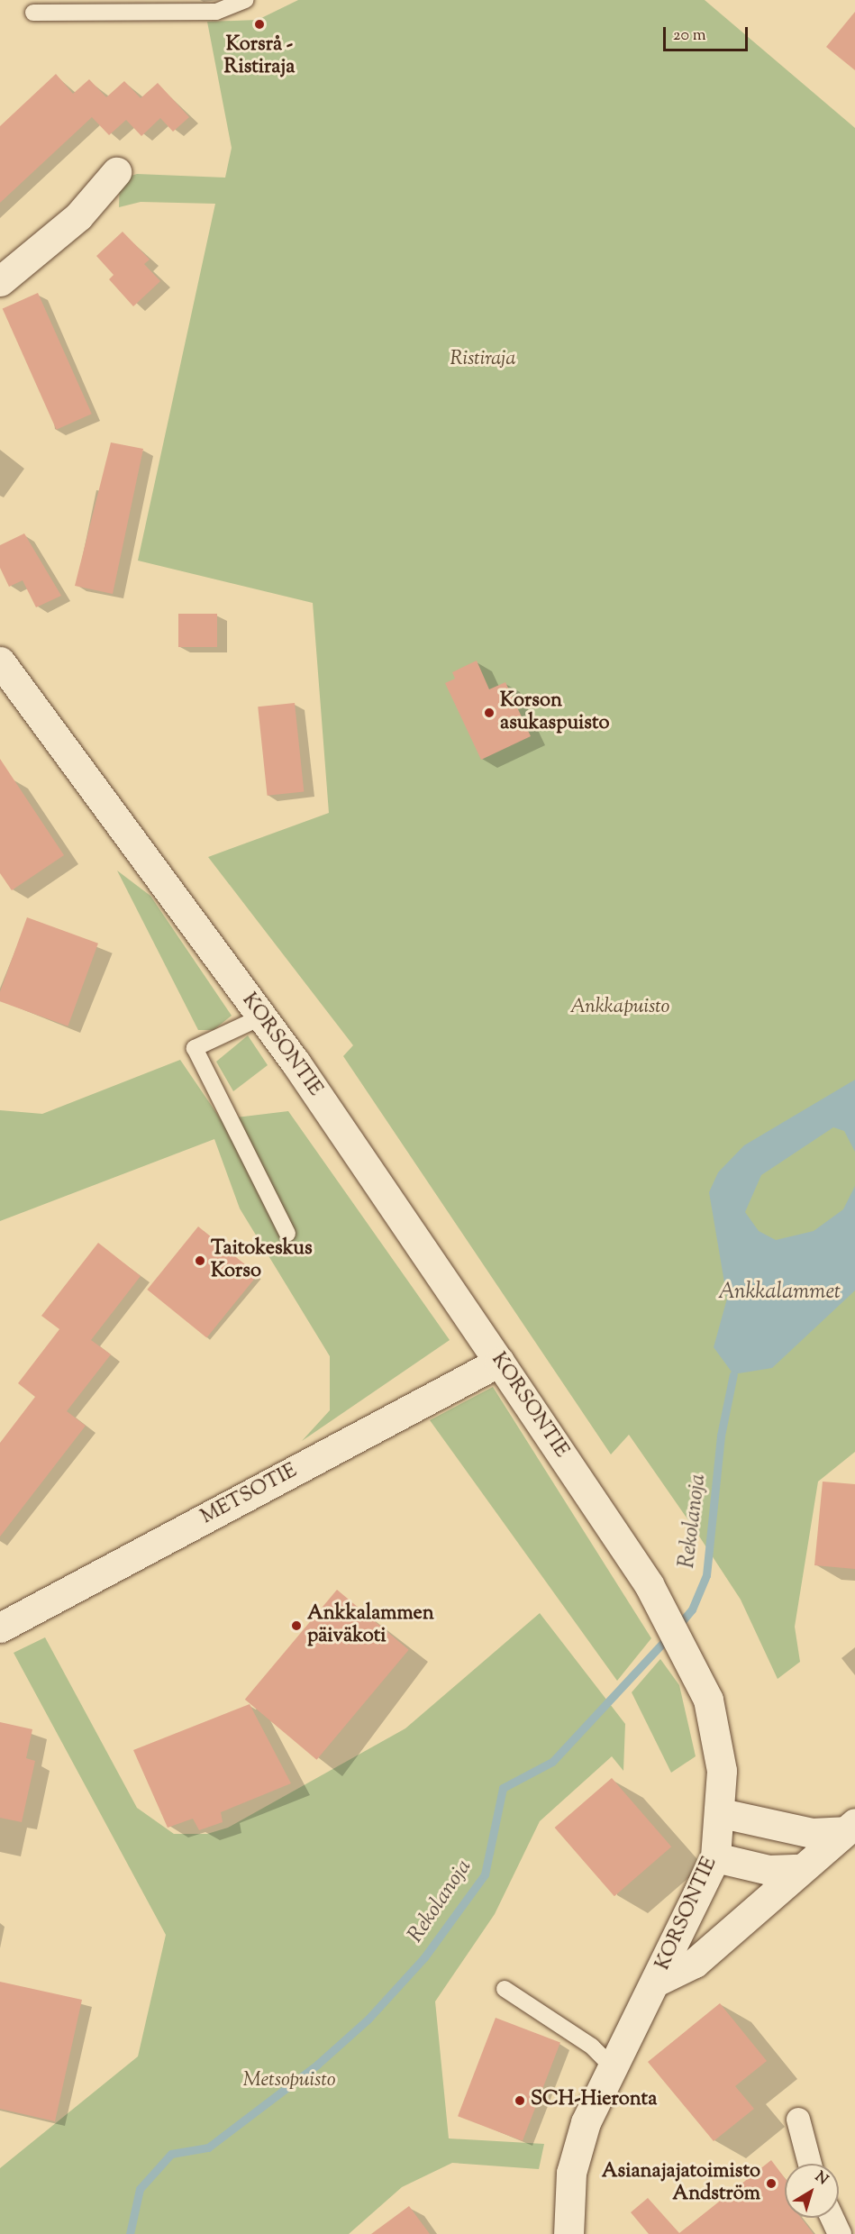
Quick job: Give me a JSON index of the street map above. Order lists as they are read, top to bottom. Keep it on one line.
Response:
{"streets":{"main road":["KORSONTIE","METSOTIE"]},"crossings":[["KORSONTIE","METSOTIE"]],"water":["Ankkalammet","Rekolanoja"],"parks":["Ristiraja","Ankkapuisto","Metsopuisto"],"places":["Korsrå - Ristiraja","Korson asukaspuisto","Taitokeskus Korso","Ankkalammen päiväkoti","SCH-Hieronta","Asianajajatoimisto Andström"],"scale_bar":"20 m","north":"top right"}
